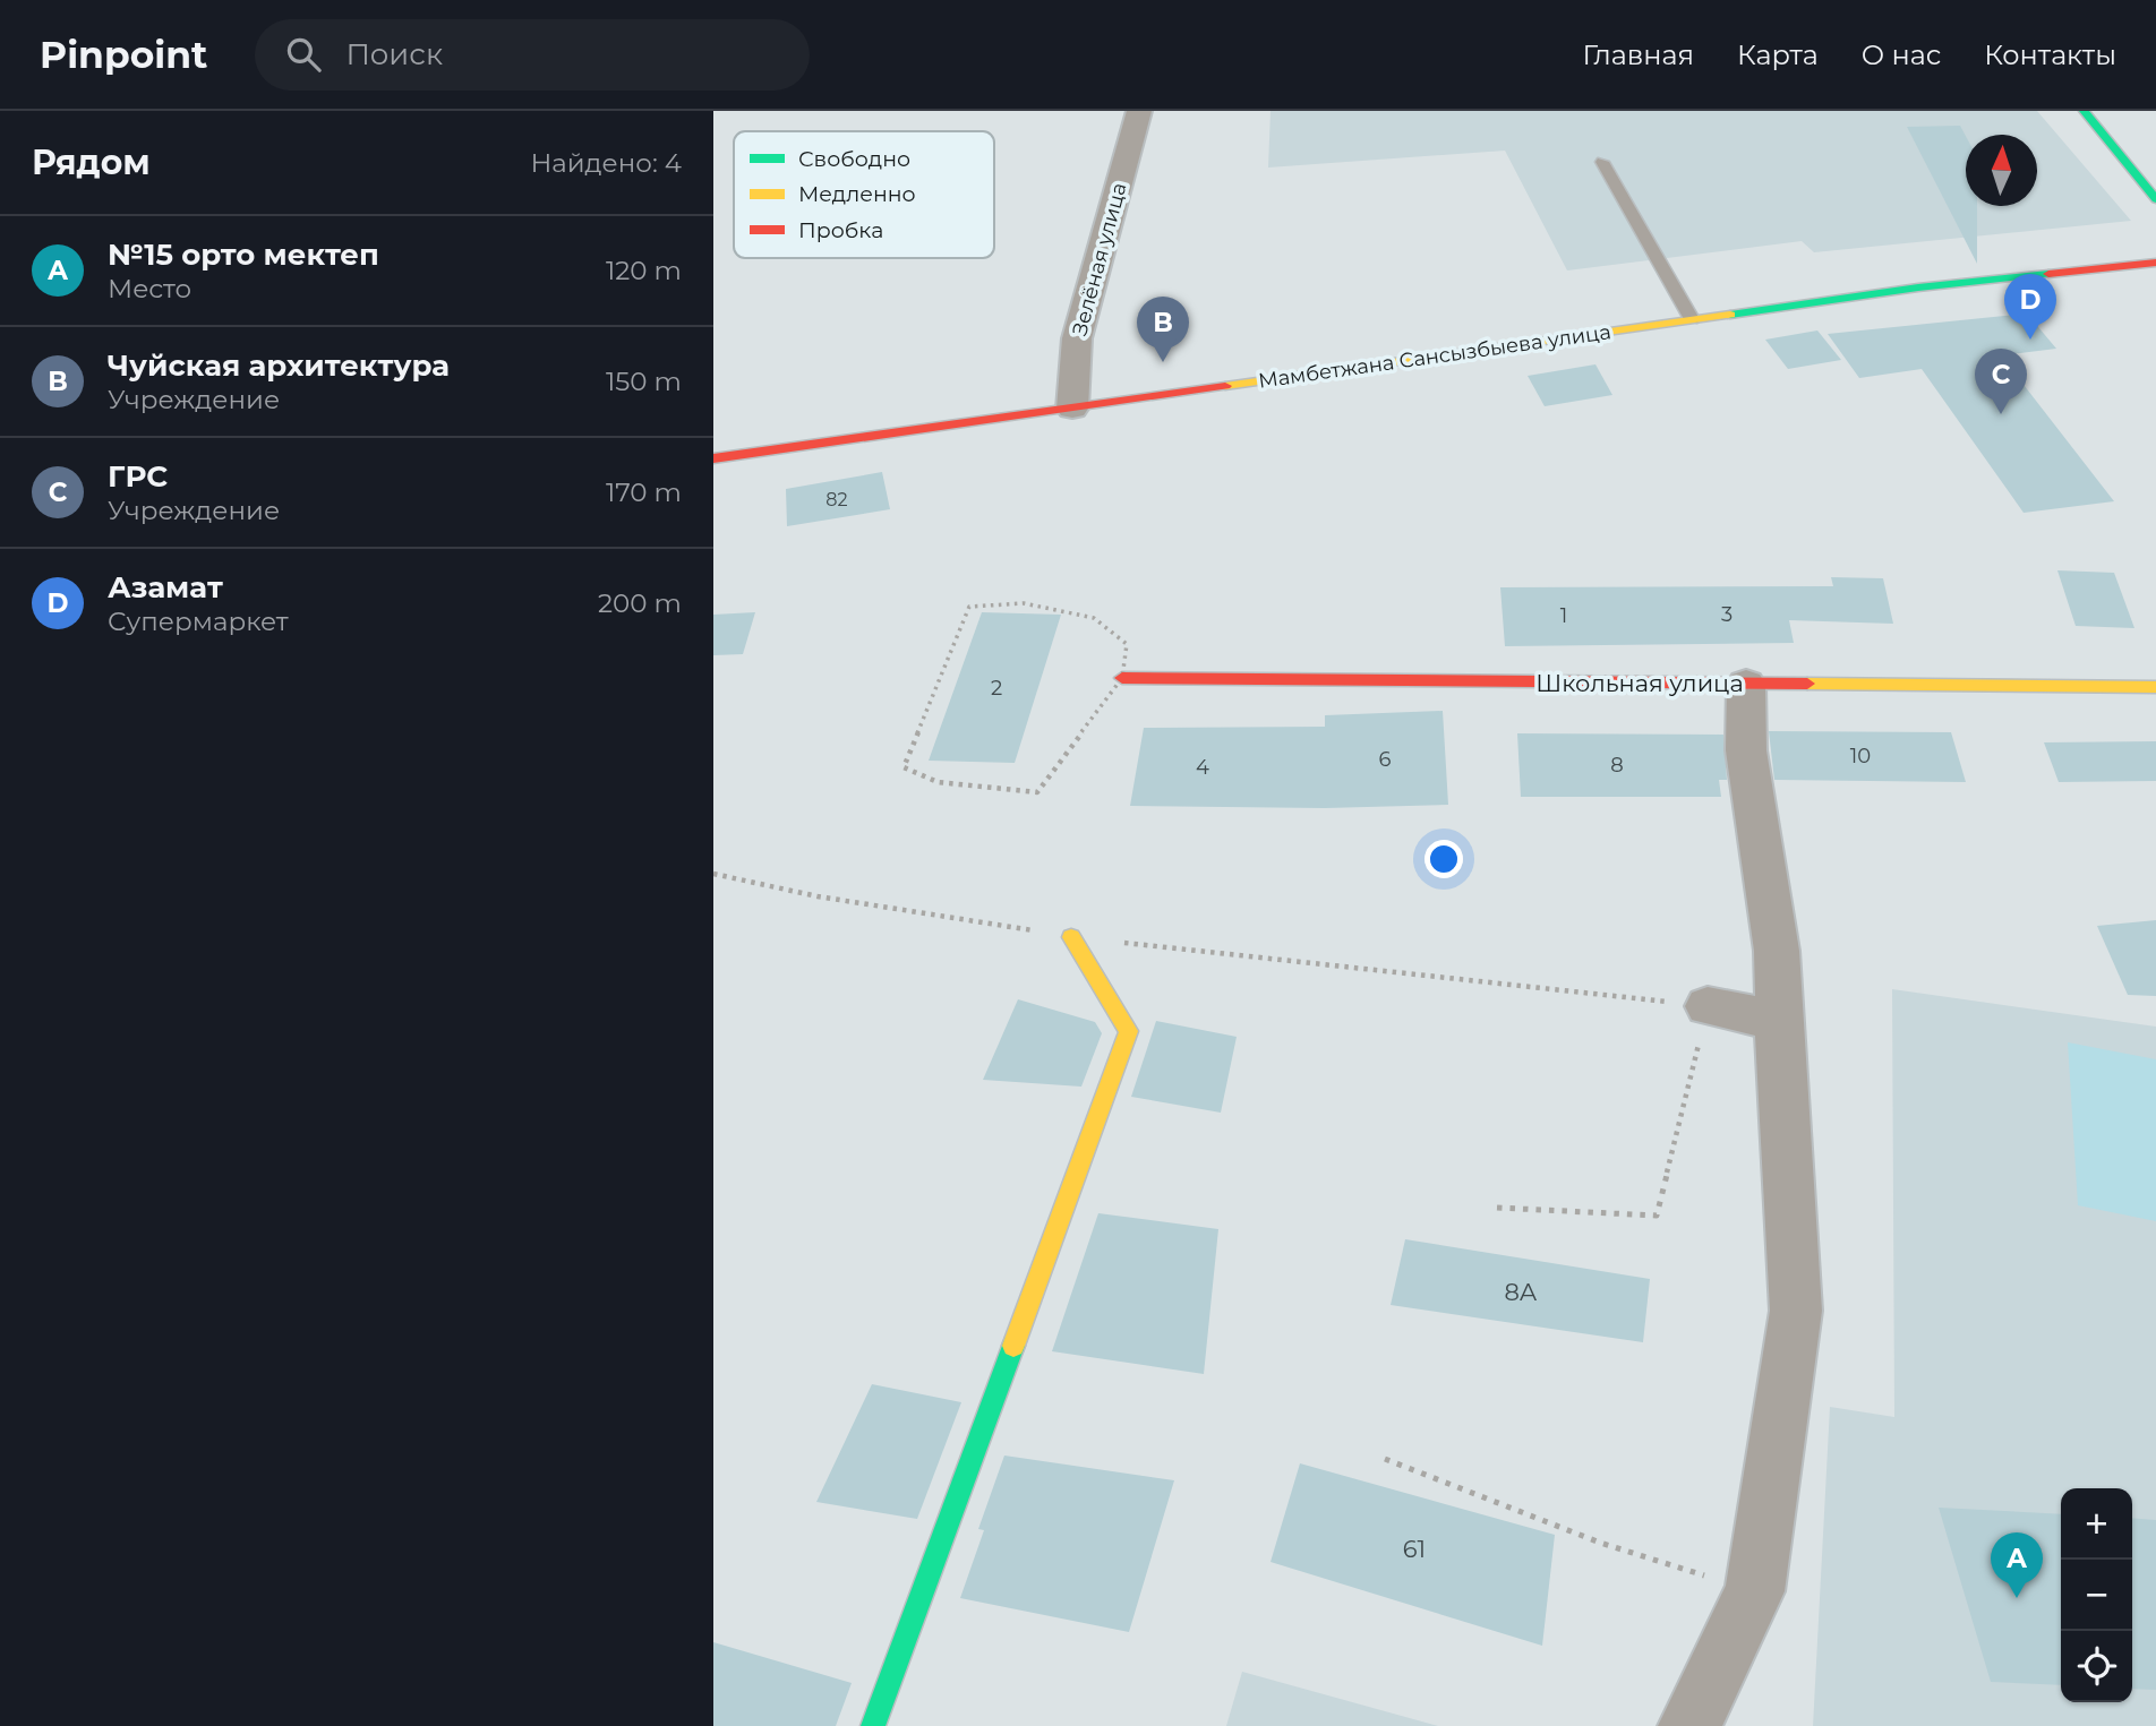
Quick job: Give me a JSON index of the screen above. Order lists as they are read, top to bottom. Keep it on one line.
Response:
{"streets":{"street":["Зелёная улица","Мамбетжана Сансызбыева улица","Школьная улица"]},"crossings":[["Зелёная улица","Мамбетжана Сансызбыева улица"]],"house_numbers":["82","3","1","2","10","6","8","4","8А","61"],"legend":["Свободно","Медленно","Пробка"],"north":"top","page":{"header":"Pinpoint","search":"Поиск","nav":["Главная","Карта","О нас","Контакты"],"heading":["Рядом","Найдено: 4"],"list":[{"mark":"A","name":"№15 орто мектеп","note":"Место","value":"120 m"},{"mark":"B","name":"Чуйская архитектура","note":"Учреждение","value":"150 m"},{"mark":"C","name":"ГРС","note":"Учреждение","value":"170 m"},{"mark":"D","name":"Азамат","note":"Супермаркет","value":"200 m"}],"pins":["D","B","C","A"],"map_buttons":["+","−"]}}
